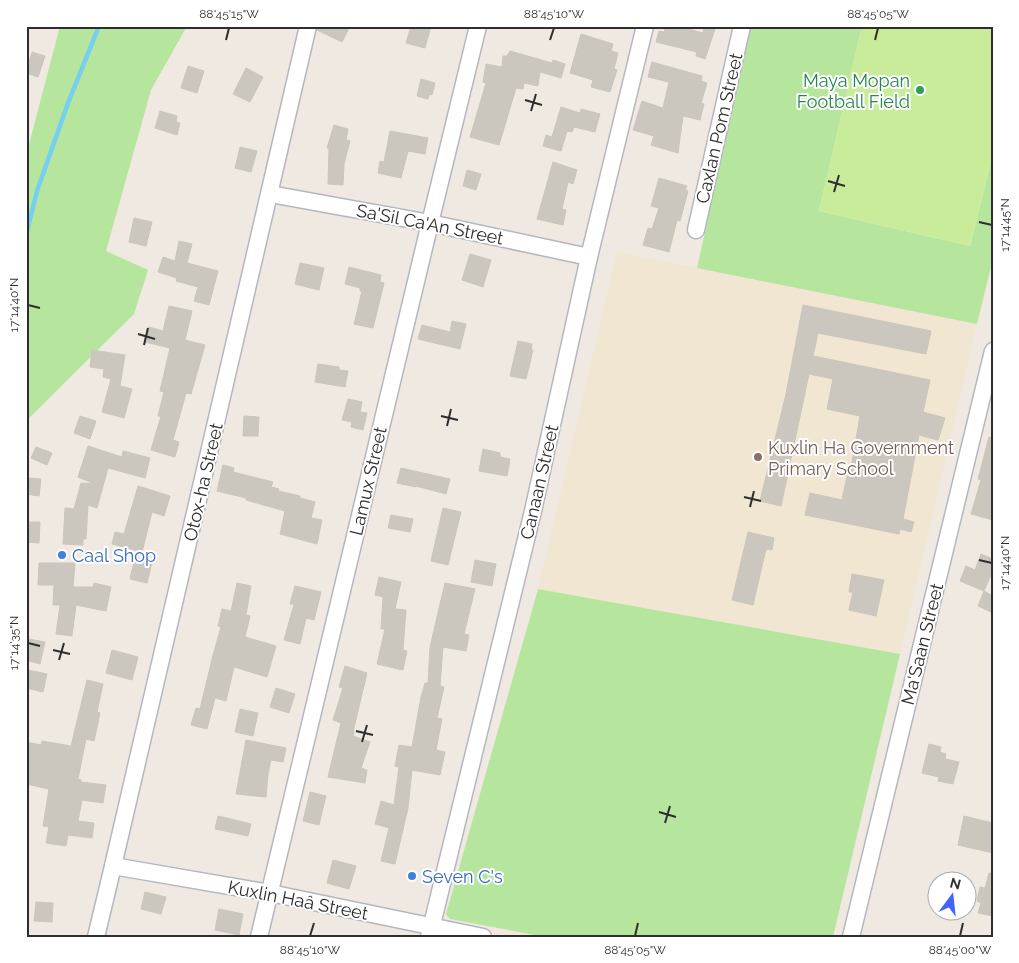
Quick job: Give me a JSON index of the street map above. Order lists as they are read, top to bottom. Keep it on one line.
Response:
{"streets":{"street":["Caxlan Pom Street","Sa'Sil Ca'An Street","Lamux Street","Otox-ha Street","Canaan Street","Ma'Saan Street","Kuxlin Haâ Street"]},"crossings":[["Sa'Sil Ca'An Street","Lamux Street"],["Sa'Sil Ca'An Street","Otox-ha Street"],["Sa'Sil Ca'An Street","Canaan Street"],["Lamux Street","Kuxlin Haâ Street"],["Otox-ha Street","Kuxlin Haâ Street"],["Canaan Street","Kuxlin Haâ Street"]],"places":["Maya Mopan Football Field","Kuxlin Ha Government Primary School","Caal Shop","Seven C's"],"north":"top","coordinates":["88°45'15\"W","88°45'10\"W","88°45'05\"W","17°14'45\"N","17°14'40\"N","17°14'35\"N","88°45'00\"W"]}
